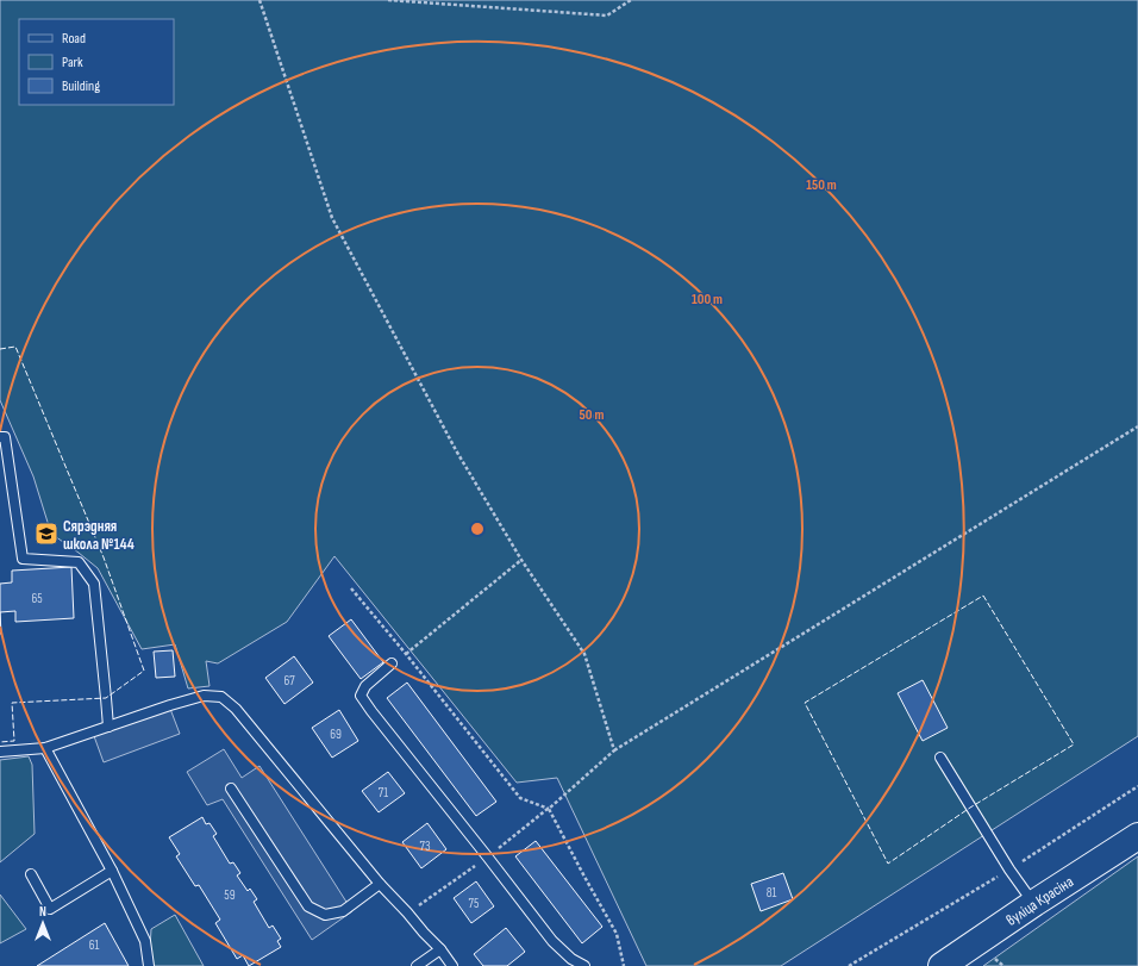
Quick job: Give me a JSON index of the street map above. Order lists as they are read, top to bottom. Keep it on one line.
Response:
{"streets":{"street":["вуліца Красіна"]},"places":{"school or university":["Сярэдняя школа №144"]},"house_numbers":["65","67","69","71","73","81","59","75","61"],"legend":["Road","Park","Building"],"north":"top","rings":["150 m","100 m","50 m"]}
